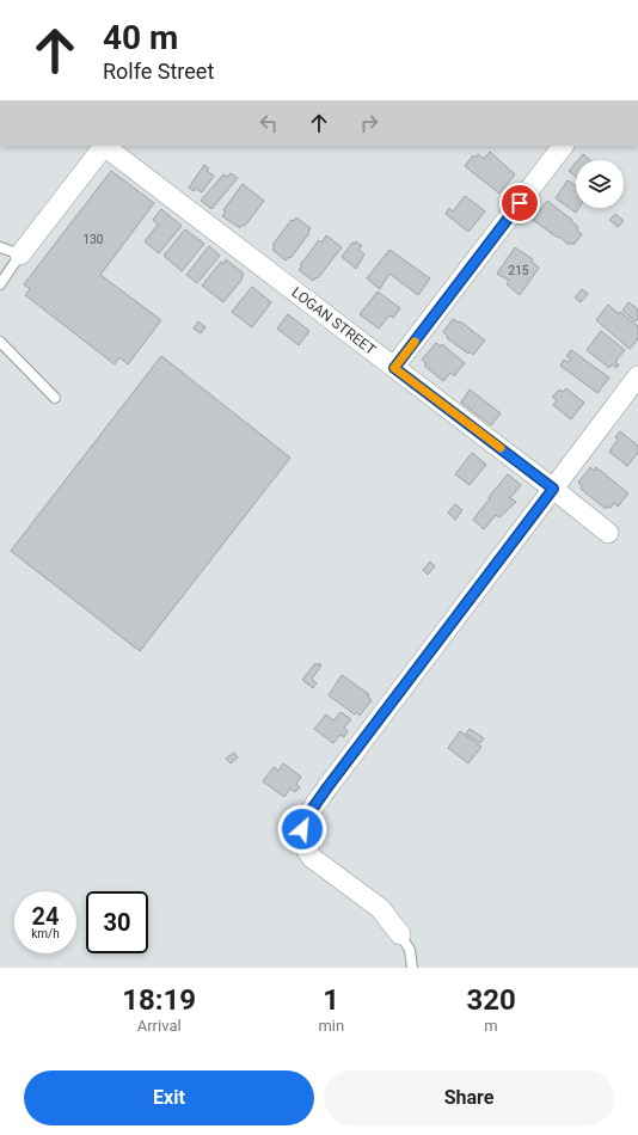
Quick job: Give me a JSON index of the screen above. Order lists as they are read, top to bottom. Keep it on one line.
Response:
{"streets":{"street":["LOGAN STREET"]},"house_numbers":["130","215"],"page":{"turn":["40 m","Rolfe Street"],"speed":"24 km/h","limit":"30","eta":["18:19","Arrival","1","min","320","m"],"buttons":["Exit","Share"]}}
